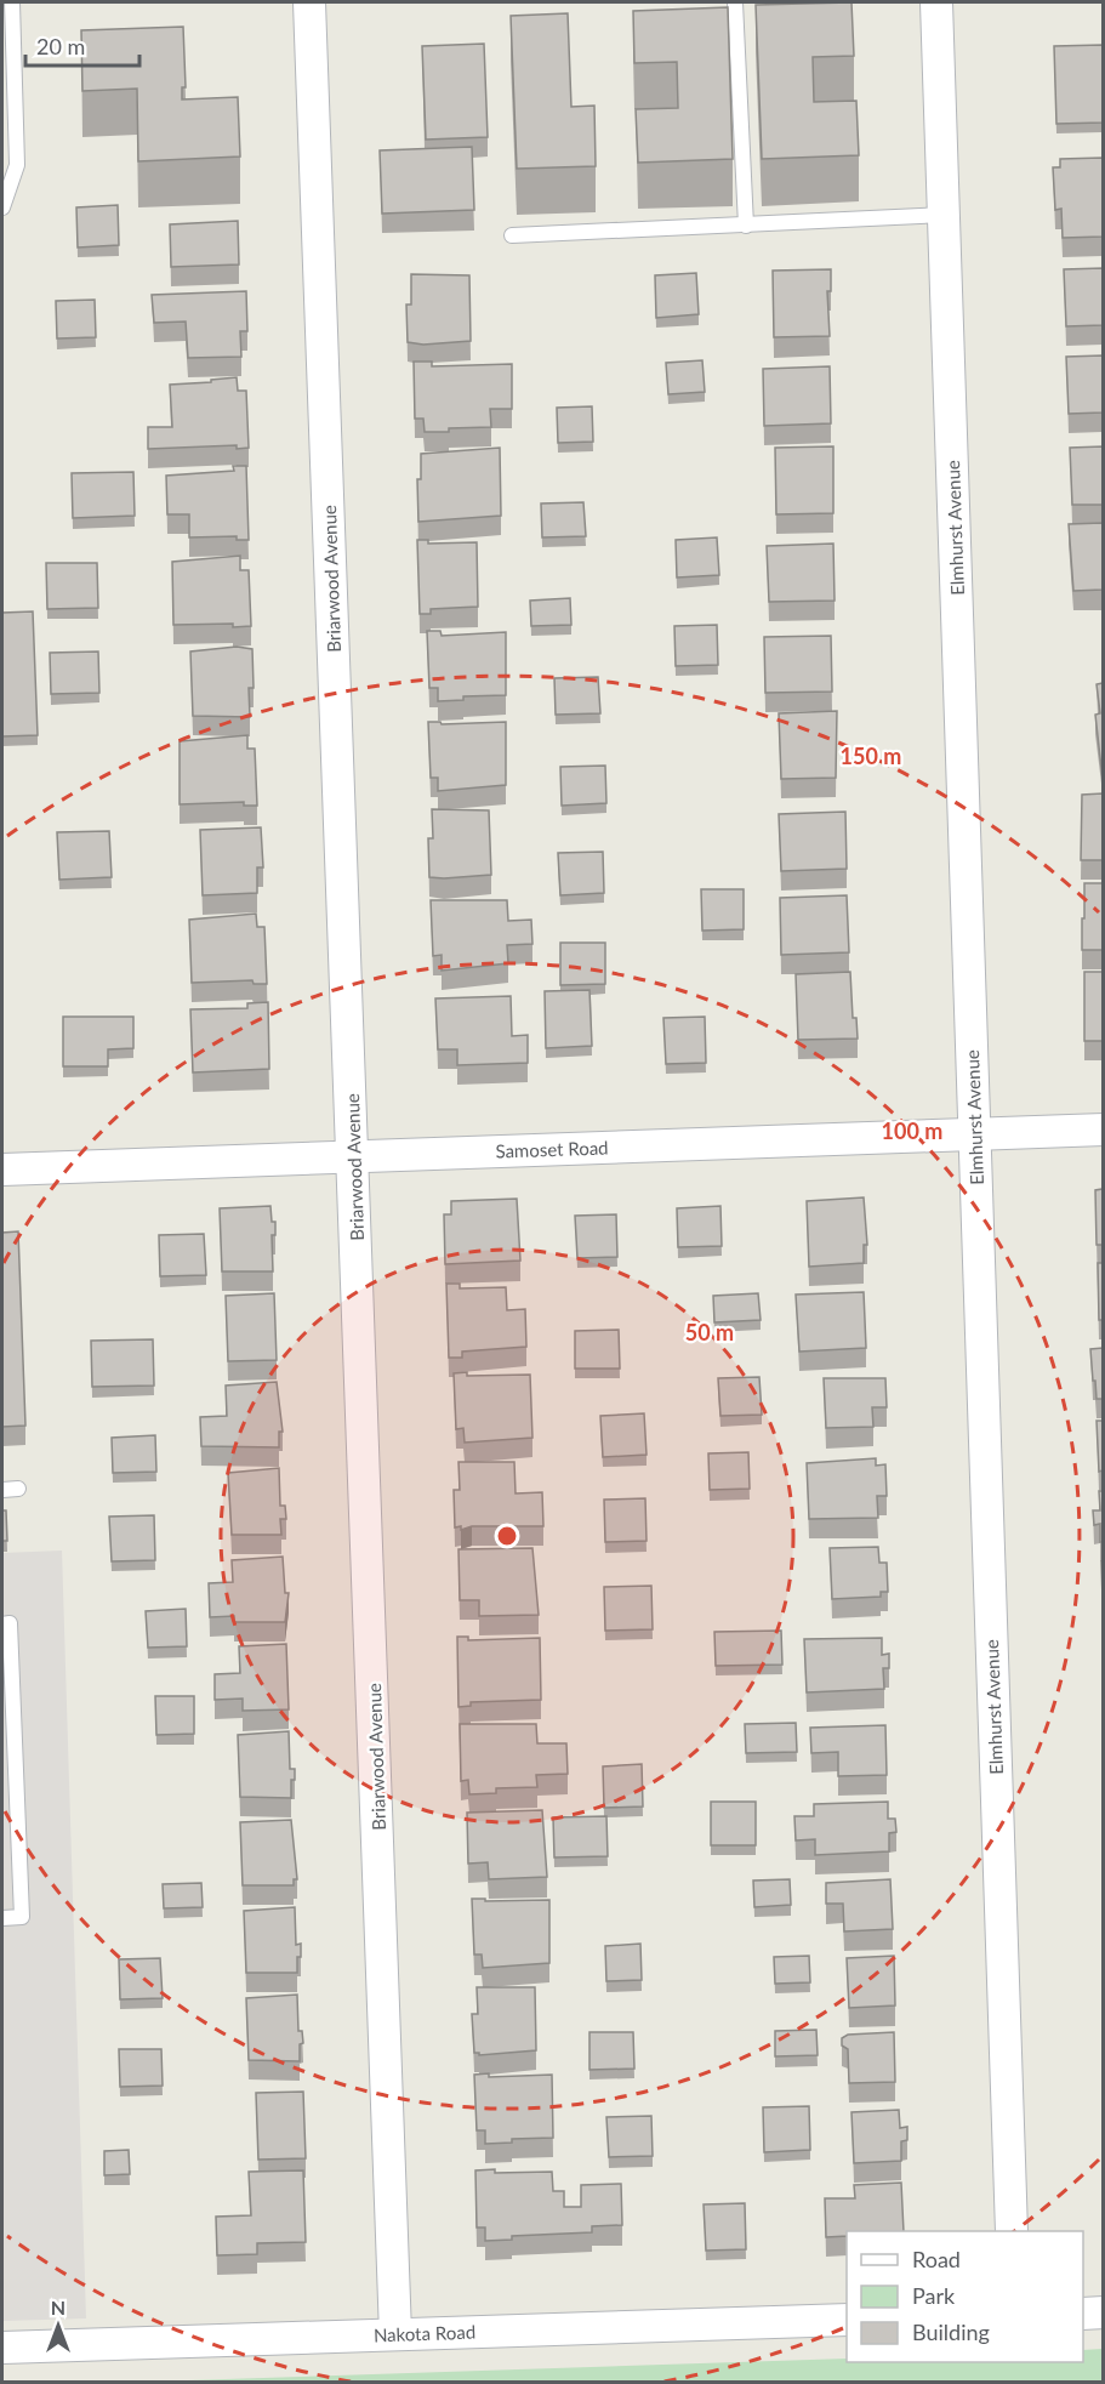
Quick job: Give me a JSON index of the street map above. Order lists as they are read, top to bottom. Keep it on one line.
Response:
{"streets":{"street":["Elmhurst Avenue","Briarwood Avenue","Samoset Road","Nakota Road"]},"crossings":[["Elmhurst Avenue","Samoset Road"],["Briarwood Avenue","Samoset Road"],["Briarwood Avenue","Nakota Road"]],"legend":["Road","Park","Building"],"scale_bar":"20 m","north":"top","rings":["150 m","100 m","50 m"]}
